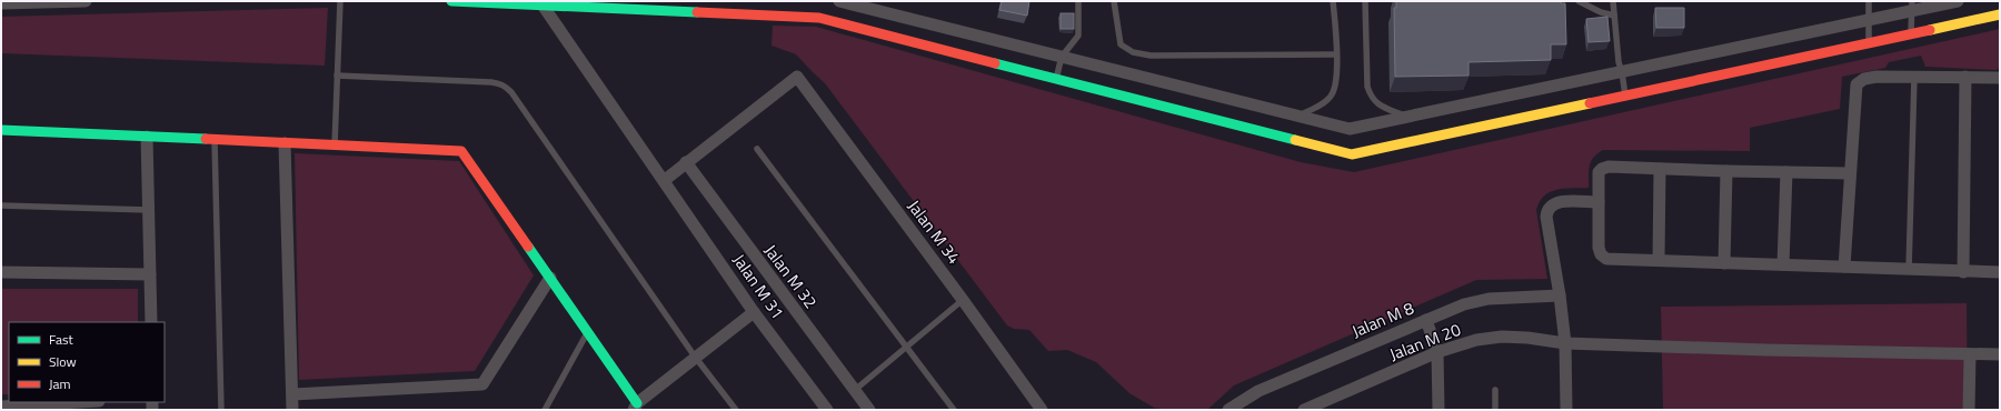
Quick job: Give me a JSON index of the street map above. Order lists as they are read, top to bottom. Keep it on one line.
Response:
{"streets":{"street":["Jalan M 34","Jalan M 32","Jalan M 31","Jalan M 8","Jalan M 20"]},"crossings":[["Jalan M 34","Jalan M 32"]],"legend":["Fast","Slow","Jam"]}
